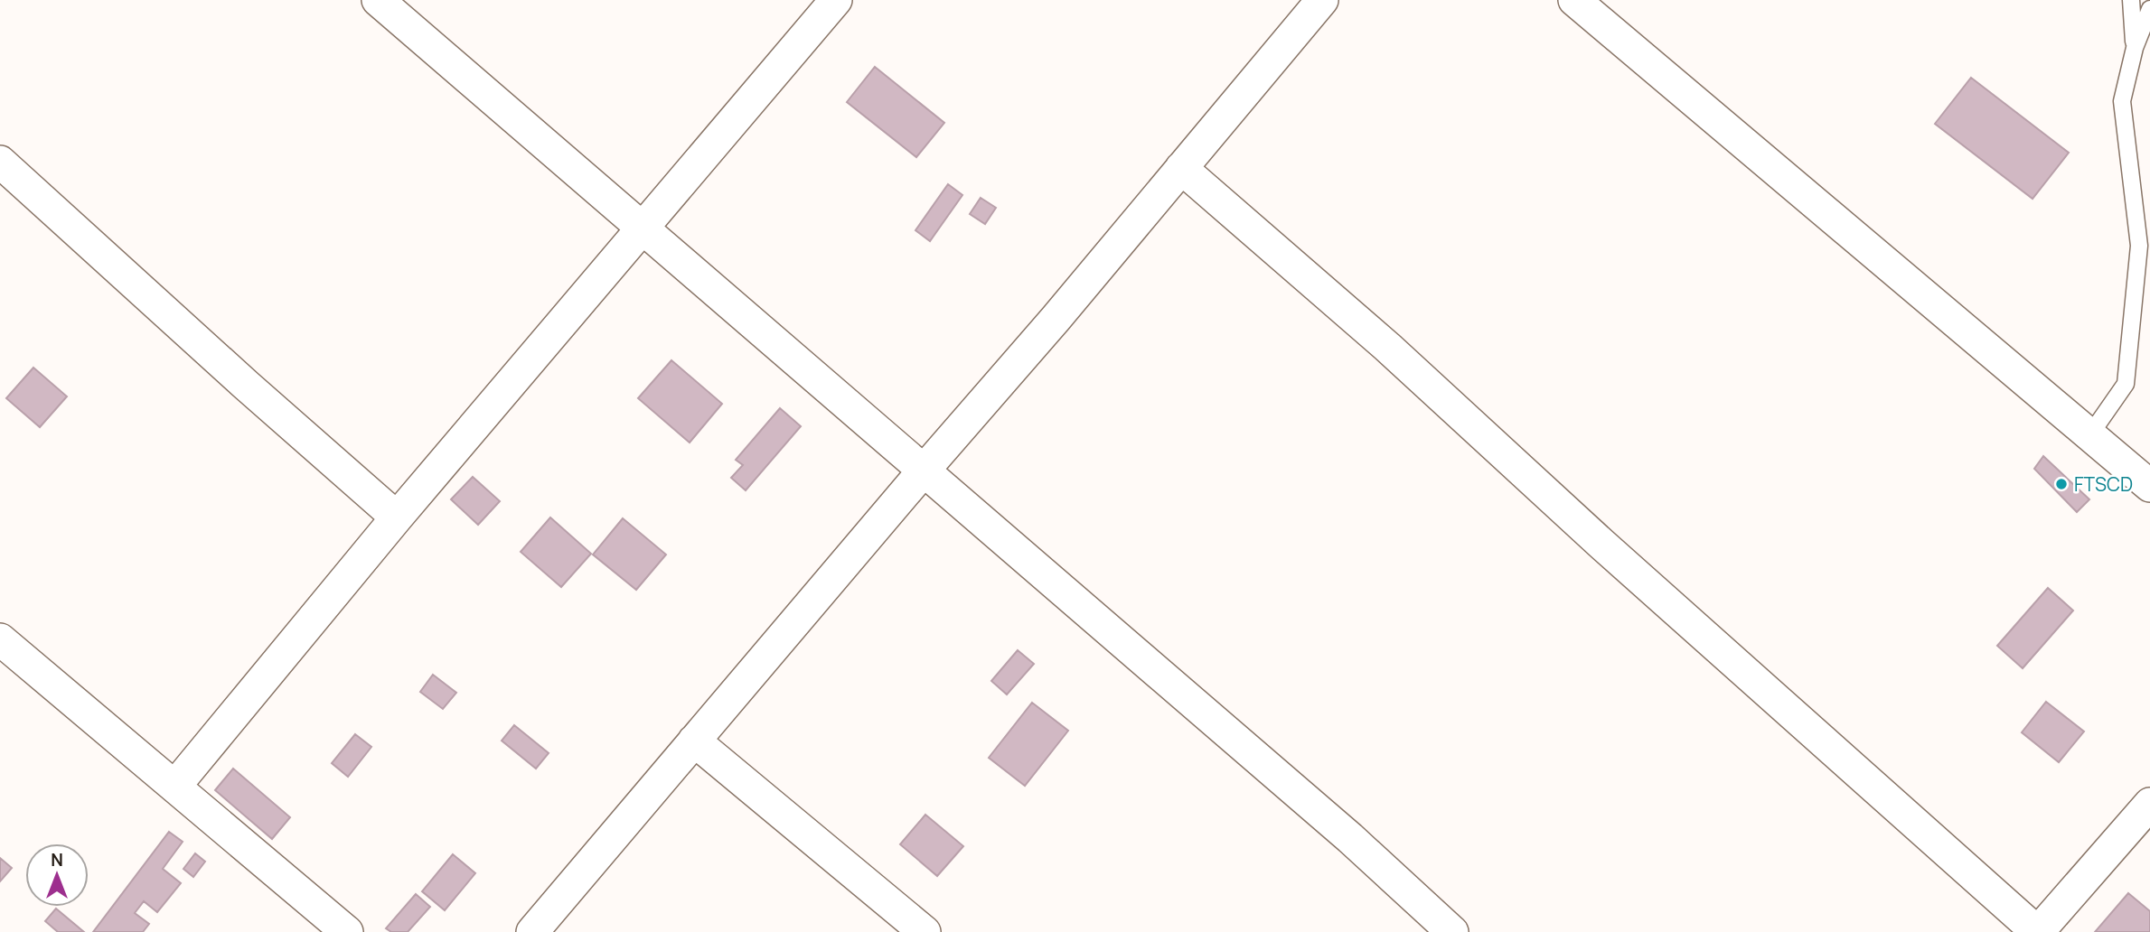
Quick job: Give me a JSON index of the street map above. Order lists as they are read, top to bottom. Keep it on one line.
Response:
{"places":["FTSCD"],"north":"top"}
